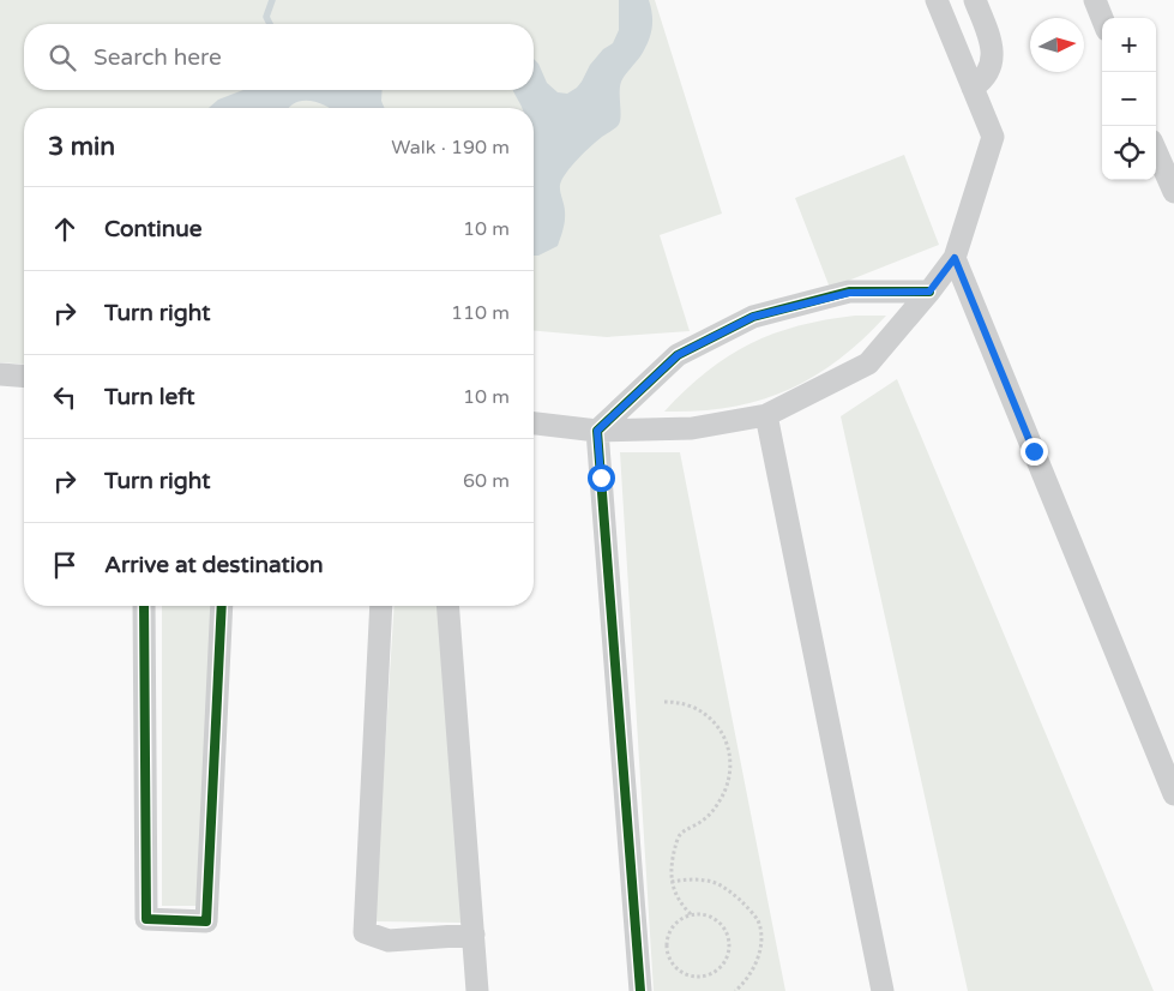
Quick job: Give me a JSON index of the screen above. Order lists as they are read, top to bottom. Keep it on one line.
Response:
{"north":"right","page":{"map_buttons":["+","−"],"search":"Search here","heading":["3 min","Walk · 190 m"],"list":[["Continue","10 m"],["Turn right","110 m"],["Turn left","10 m"],["Turn right","60 m"],"Arrive at destination"]}}
